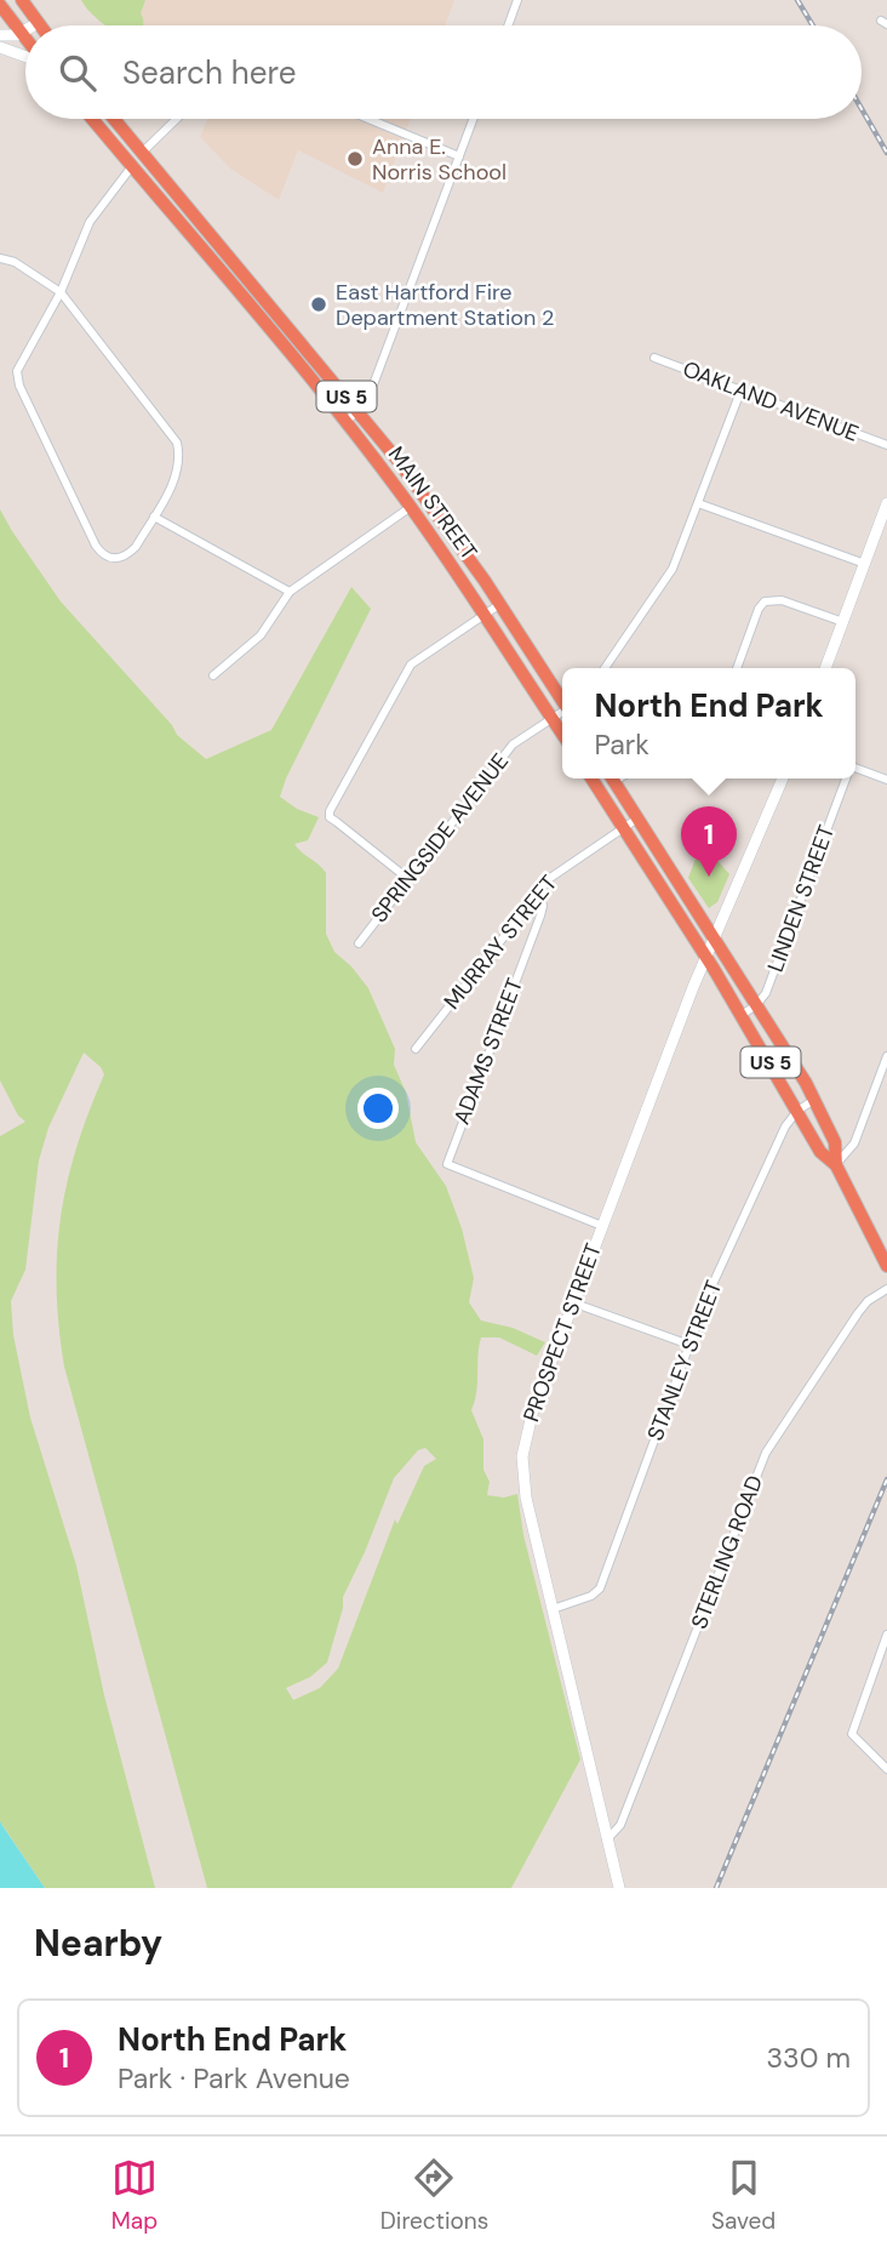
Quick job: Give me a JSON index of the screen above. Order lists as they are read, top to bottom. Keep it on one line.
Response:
{"streets":{"highway":["US 5","MAIN STREET"],"main road":["PROSPECT STREET"],"street":["OAKLAND AVENUE","SPRINGSIDE AVENUE","LINDEN STREET","MURRAY STREET","ADAMS STREET","STANLEY STREET","STERLING ROAD"]},"crossings":[["US 5","LINDEN STREET"],["US 5","MURRAY STREET"],["US 5","PROSPECT STREET"],["US 5","STANLEY STREET"],["MAIN STREET","SPRINGSIDE AVENUE"],["MURRAY STREET","ADAMS STREET"],["ADAMS STREET","PROSPECT STREET"],["PROSPECT STREET","STANLEY STREET"],["PROSPECT STREET","STERLING ROAD"]],"places":["Anna E. Norris School","East Hartford Fire Department Station 2"],"page":{"search":"Search here","popup":["North End Park","Park"],"pins":"1","heading":"Nearby","list":[{"mark":"1","name":"North End Park","note":"Park · Park Avenue","value":"330 m"}],"nav":["Map","Directions","Saved"]}}
